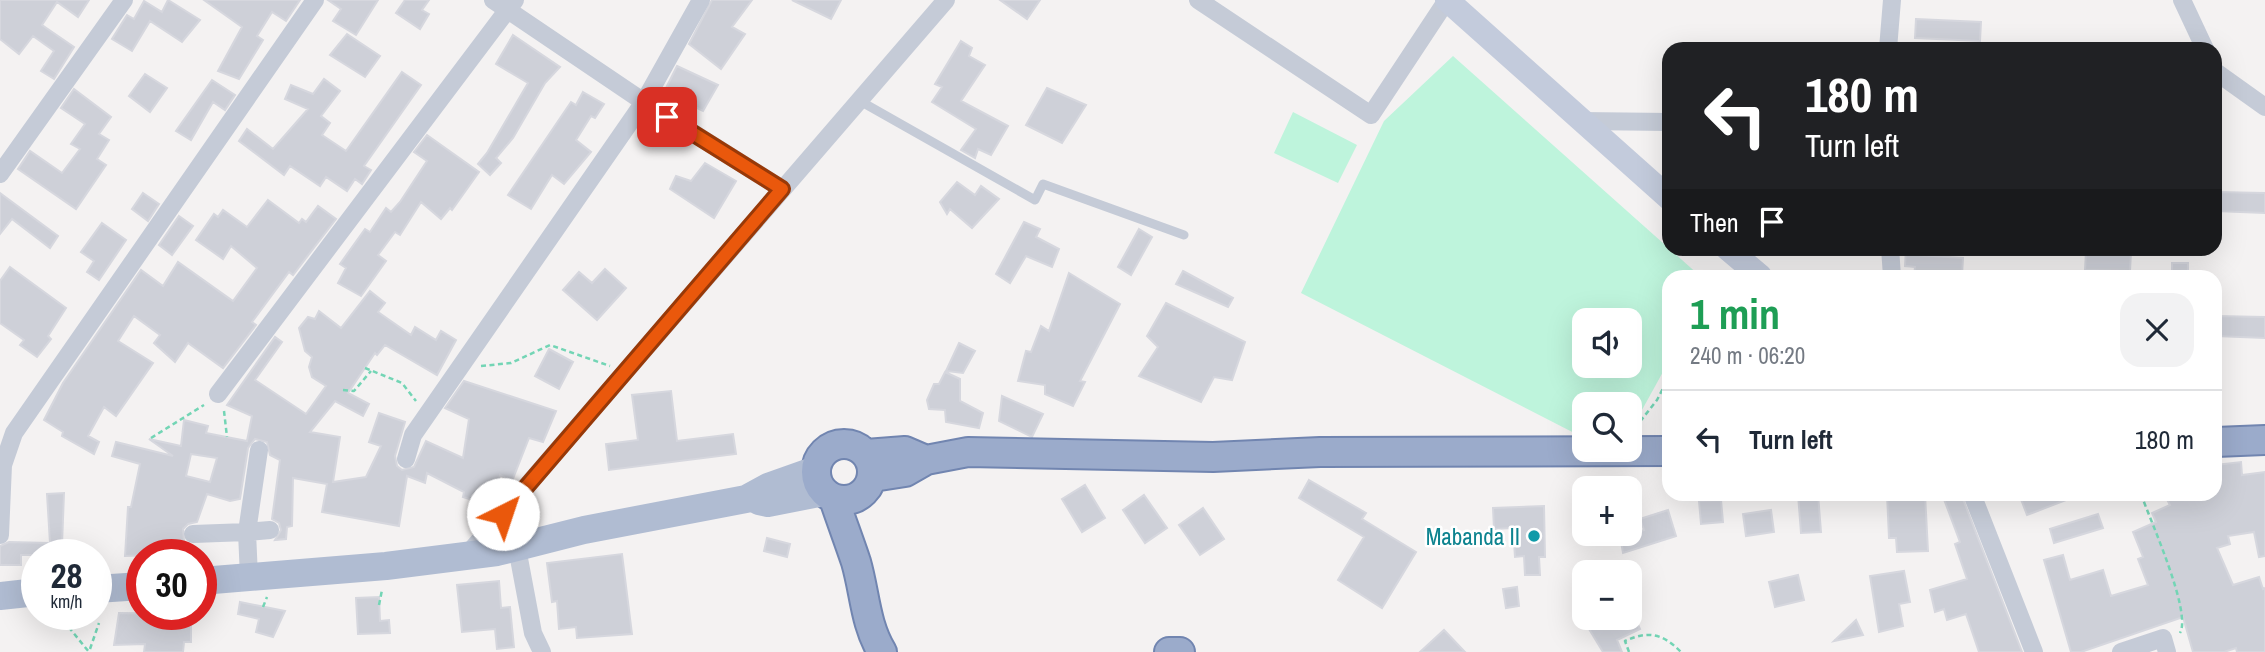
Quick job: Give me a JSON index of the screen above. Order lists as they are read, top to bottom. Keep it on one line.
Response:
{"places":["Mabanda II"],"page":{"turn":["180 m","Turn left"],"then":"Then","heading":["1 min","240 m · 06:20"],"map_buttons":["+","−"],"list":[{"name":"Turn left","value":"180 m"}],"speed":"28 km/h","limit":"30"}}
